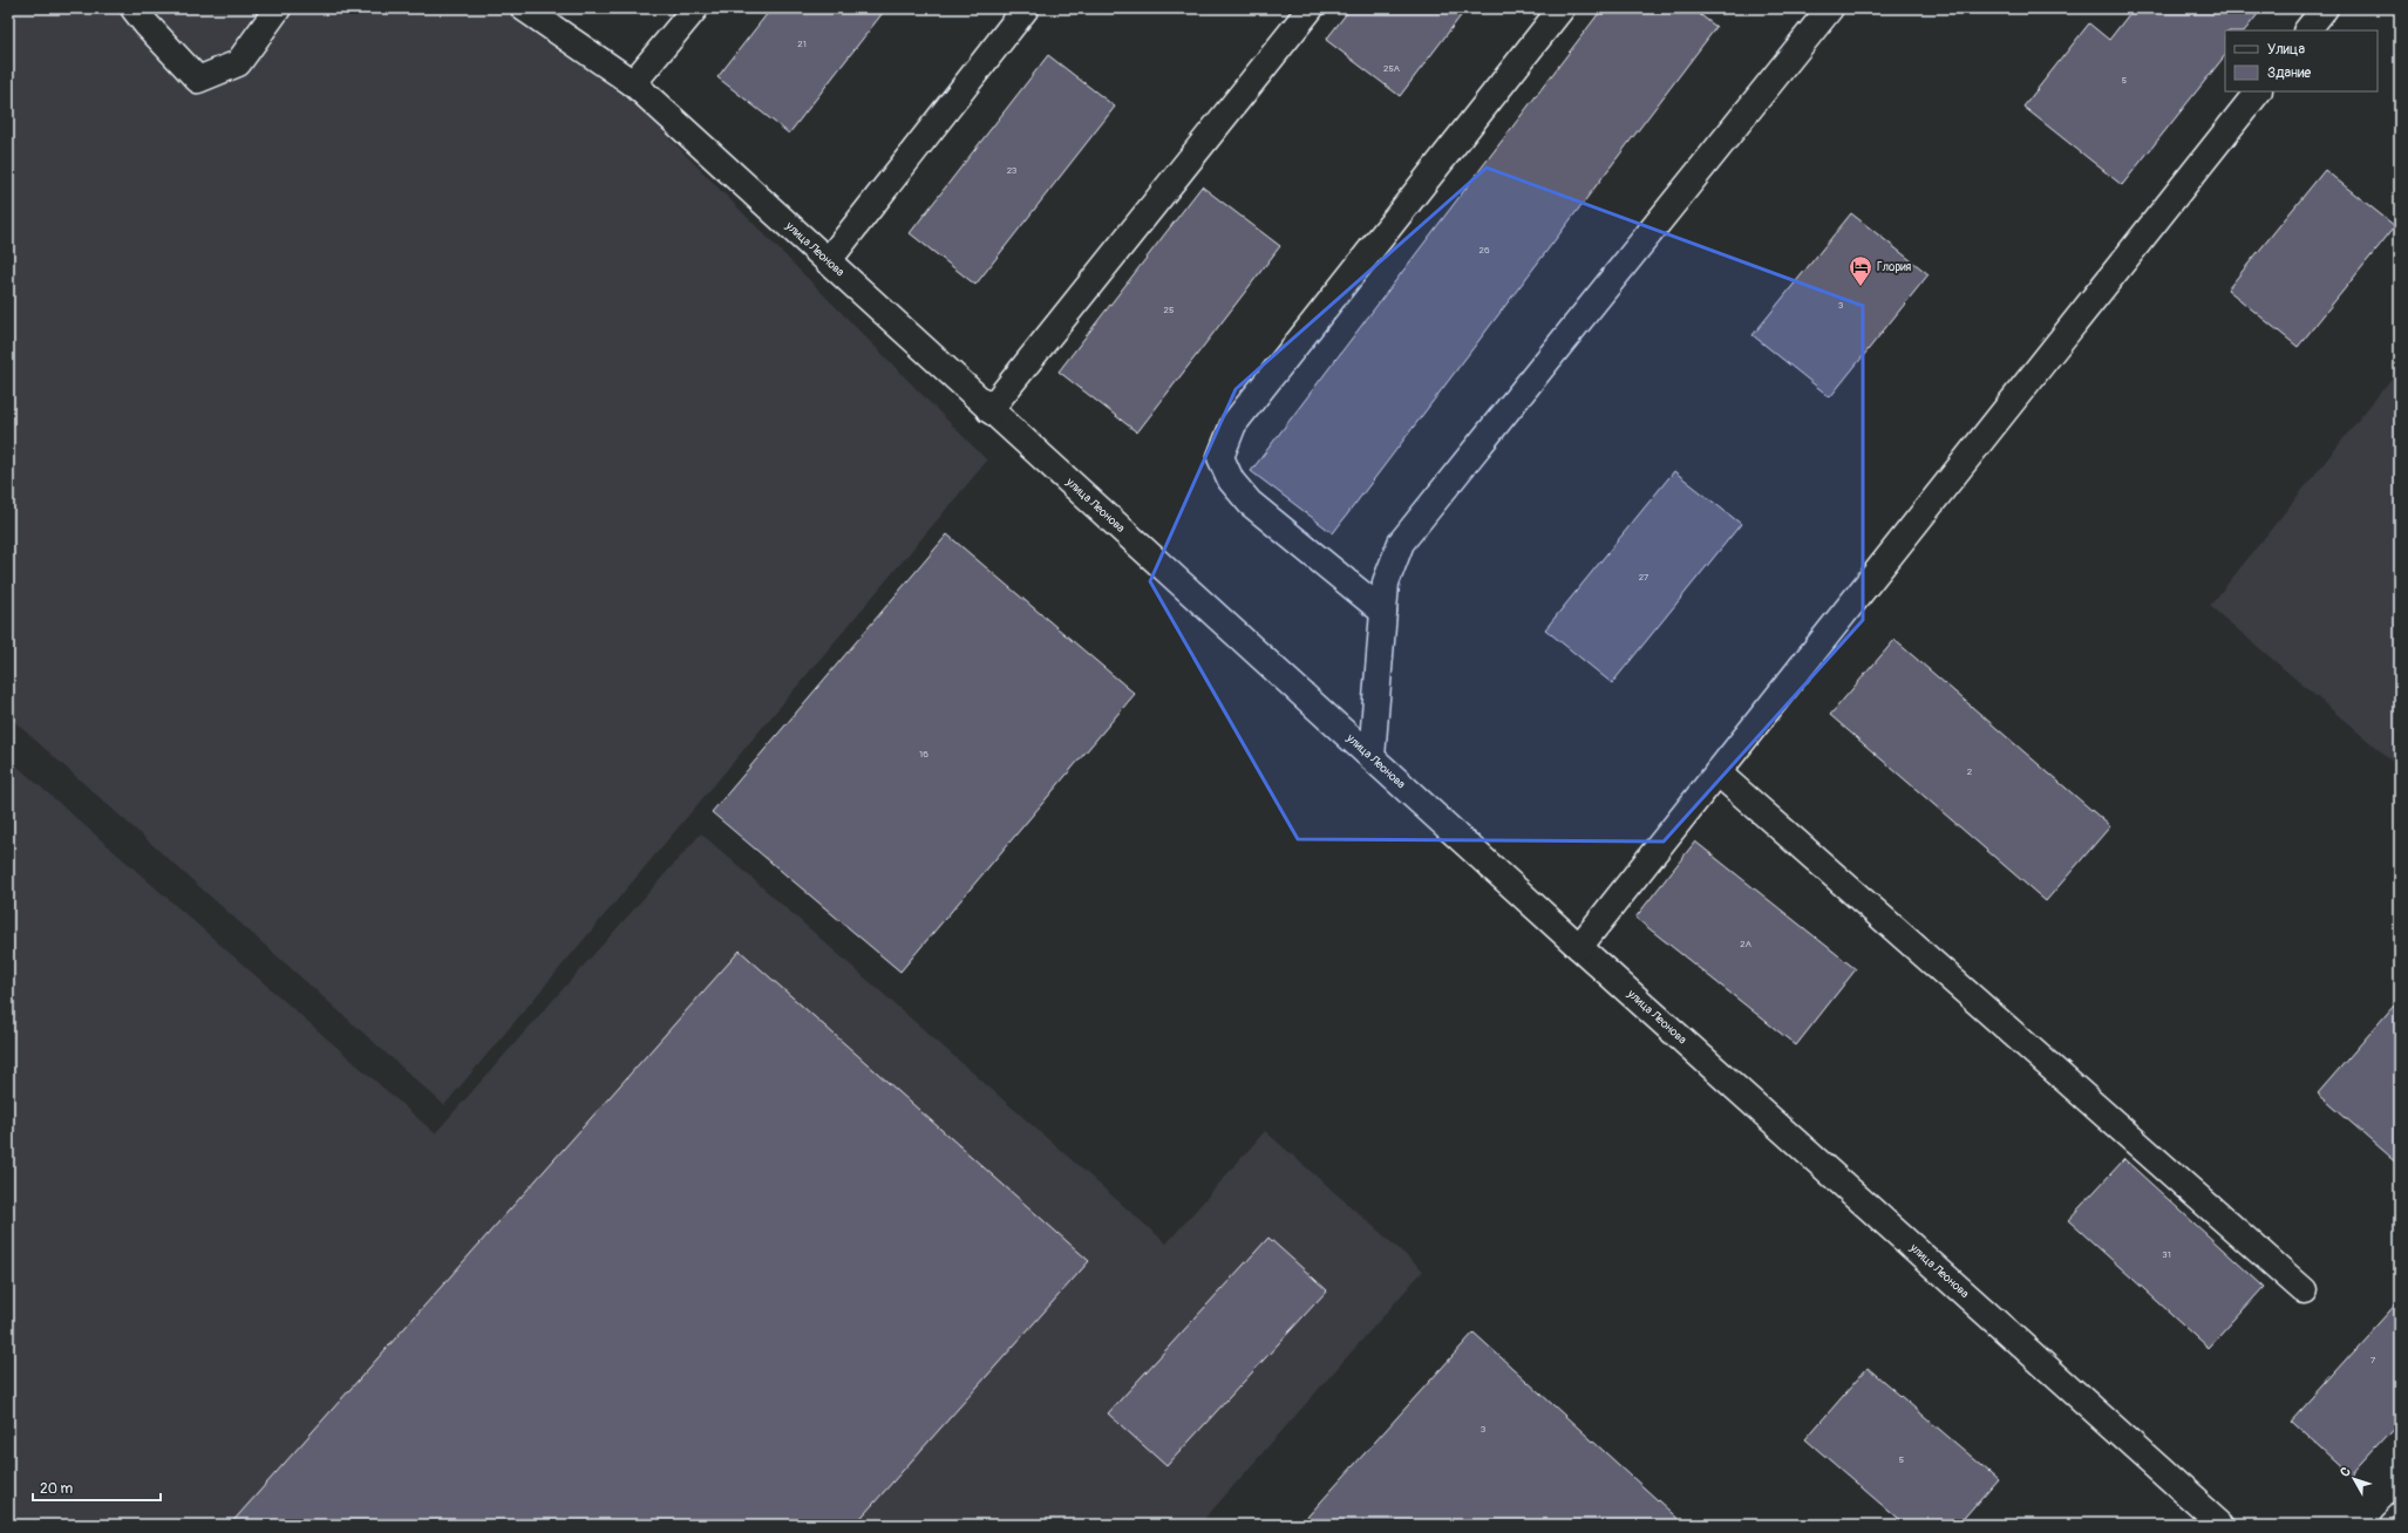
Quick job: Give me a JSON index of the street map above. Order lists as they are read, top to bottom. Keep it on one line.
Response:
{"streets":{"street":["улица Леонова"]},"places":{"hotel":["Глория"]},"house_numbers":["21","25А","5","23","26","3","25","27","16","2","2А","31","7","3","5"],"legend":["Улица","Здание"],"scale_bar":"20 m","north":"top left"}
